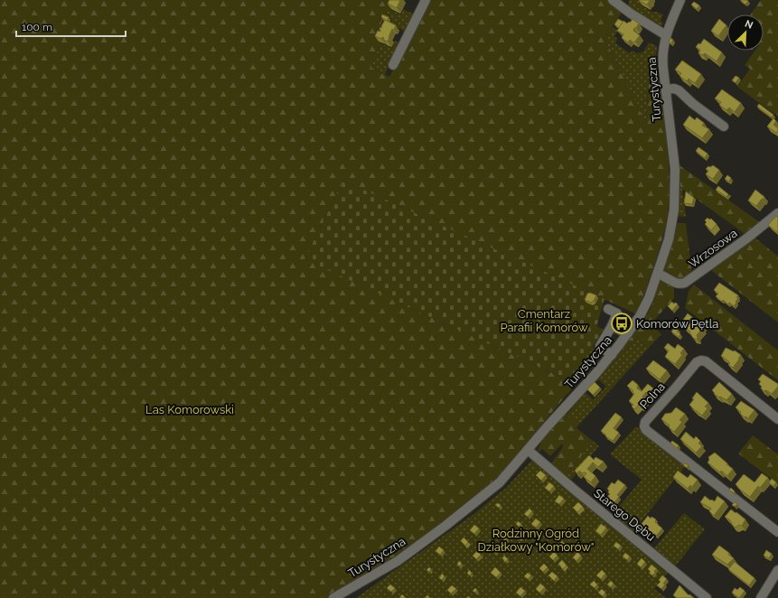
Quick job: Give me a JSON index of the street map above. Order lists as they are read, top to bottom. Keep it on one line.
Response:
{"streets":{"street":["Turystyczna","Wrzosowa","Polna","Starego Dębu"]},"crossings":[["Turystyczna","Wrzosowa"],["Turystyczna","Starego Dębu"]],"parks":["Cmentarz Parafii Komorów","Las Komorowski","Rodzinny Ogród Działkowy \"Komorów\""],"places":{"bus stop":["Komorów Pętla"]},"scale_bar":"100 m","north":"top right"}
